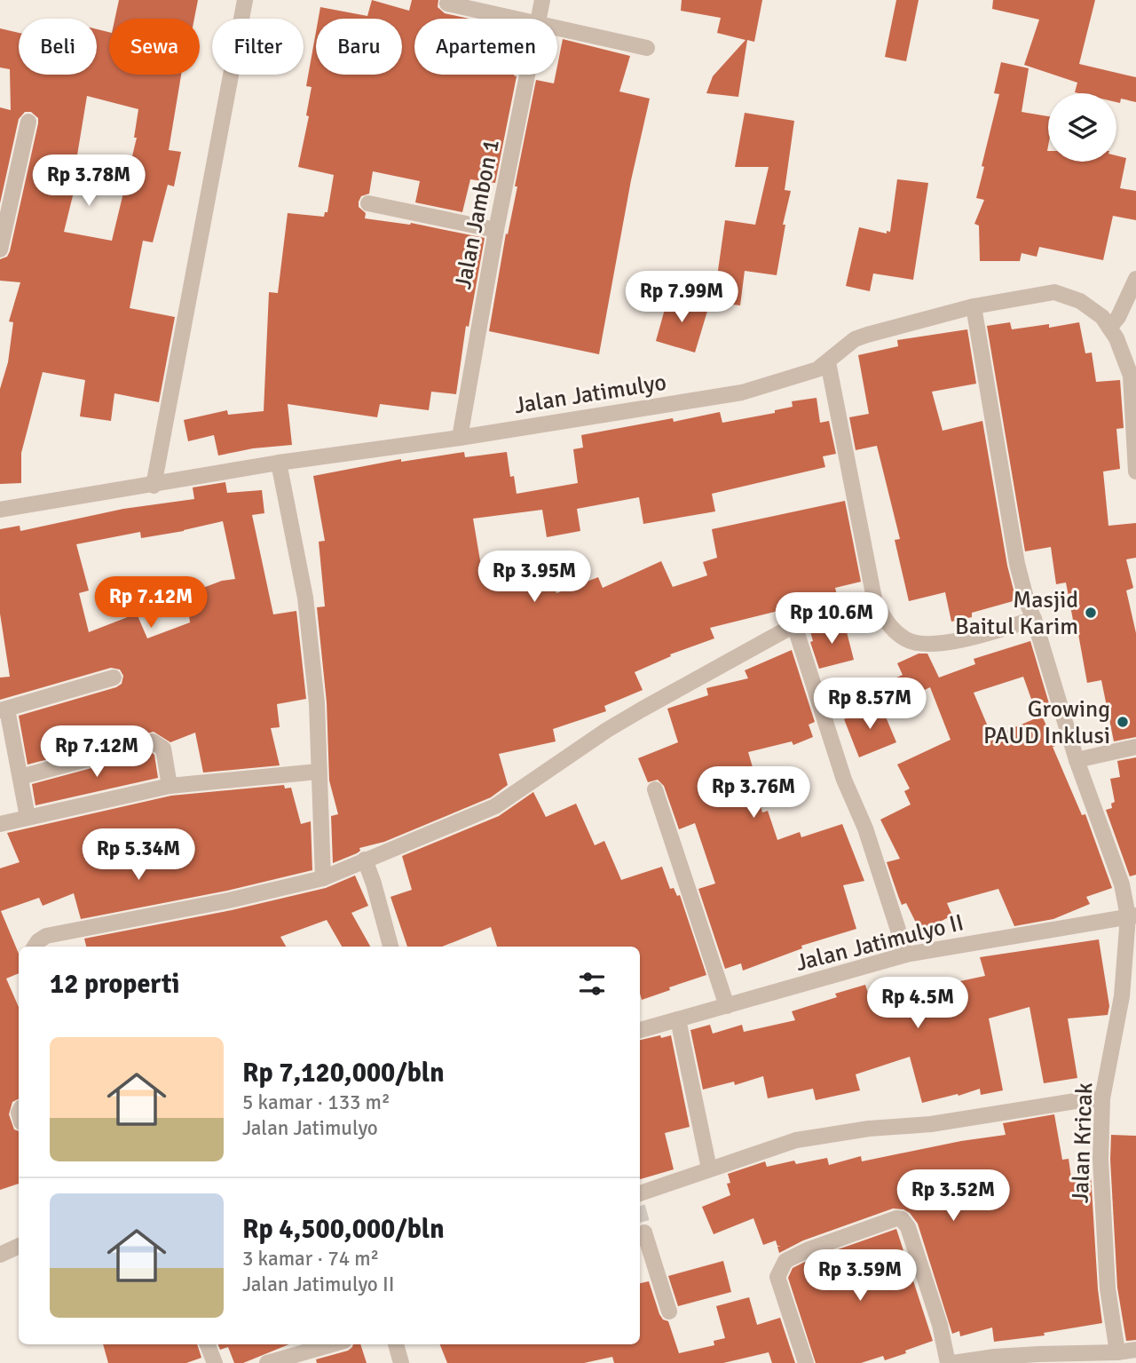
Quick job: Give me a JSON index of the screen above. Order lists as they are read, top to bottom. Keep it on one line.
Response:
{"streets":{"street":["Jalan Jambon 1","Jalan Jatimulyo","Jalan Jatimulyo II","Jalan Kricak"]},"crossings":[["Jalan Jambon 1","Jalan Jatimulyo"],["Jalan Jatimulyo","Jalan Kricak"],["Jalan Jatimulyo II","Jalan Kricak"]],"places":["Masjid Baitul Karim","Growing PAUD Inklusi"],"page":{"chip":["Beli","Sewa","Filter","Baru","Apartemen"],"price":["Rp 3.78M","Rp 7.99M","Rp 3.95M","Rp 7.12M","Rp 10.6M","Rp 8.57M","Rp 7.12M","Rp 3.76M","Rp 5.34M","Rp 4.5M","Rp 3.52M","Rp 3.59M"],"heading":"12 properti","list":[{"name":"Rp 7,120,000/bln","note":"5 kamar · 133 m² · Jalan Jatimulyo"},{"name":"Rp 4,500,000/bln","note":"3 kamar · 74 m² · Jalan Jatimulyo II"}]}}
